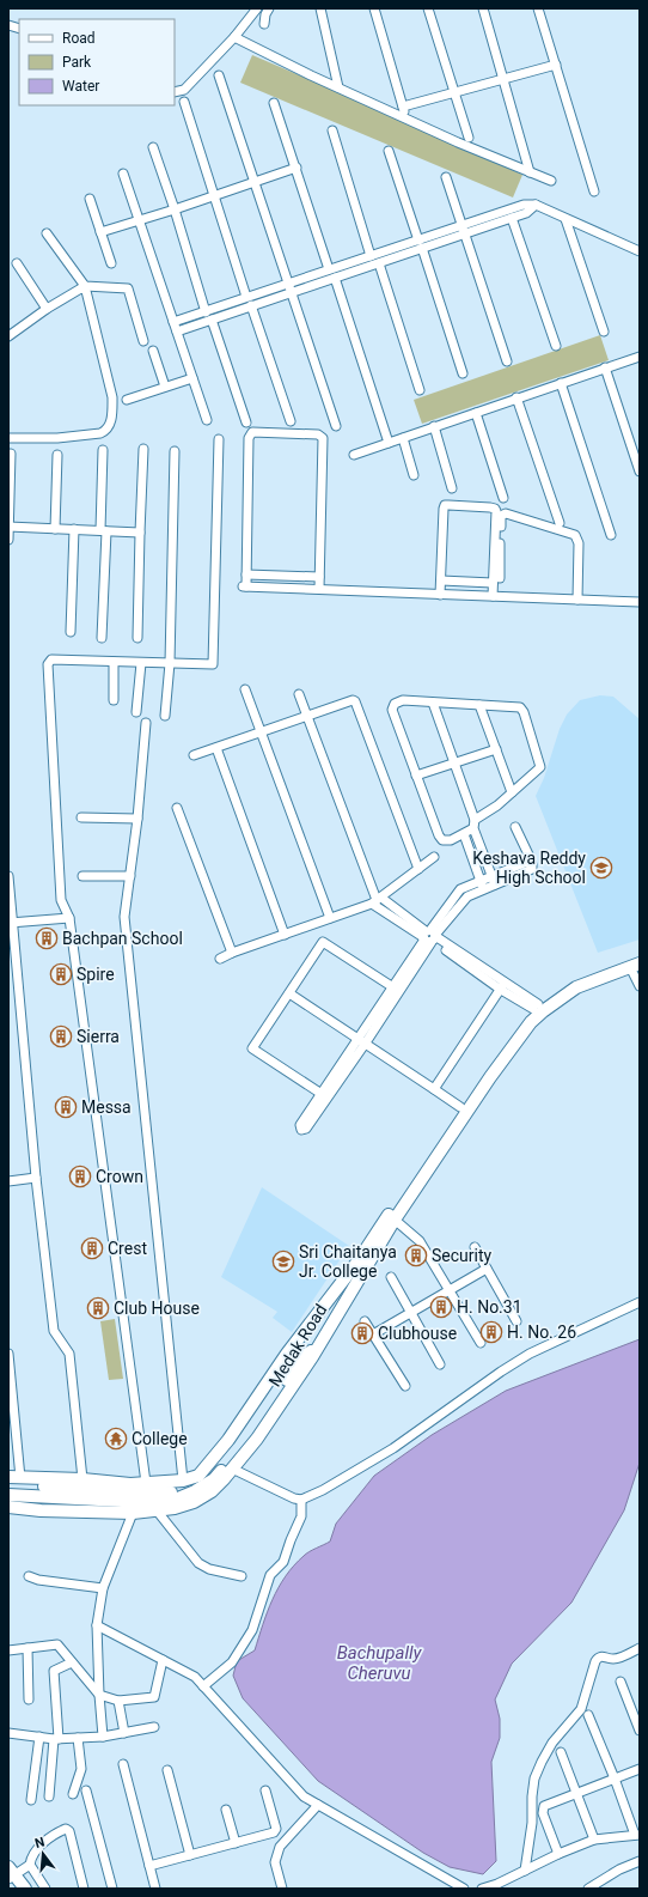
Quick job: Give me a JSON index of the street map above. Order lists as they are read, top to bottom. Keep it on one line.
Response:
{"streets":{"main road":["Medak Road"]},"water":["Bachupally Cheruvu"],"places":{"school or university":["Keshava Reddy High School","Sri Chaitanya Jr. College"],"building":["Bachpan School","Spire","Sierra","Messa","Crown","Crest","Security","H. No.31","Club House","H. No. 26","Clubhouse"],"temple":["College"]},"legend":["Road","Park","Water"],"north":"top"}
